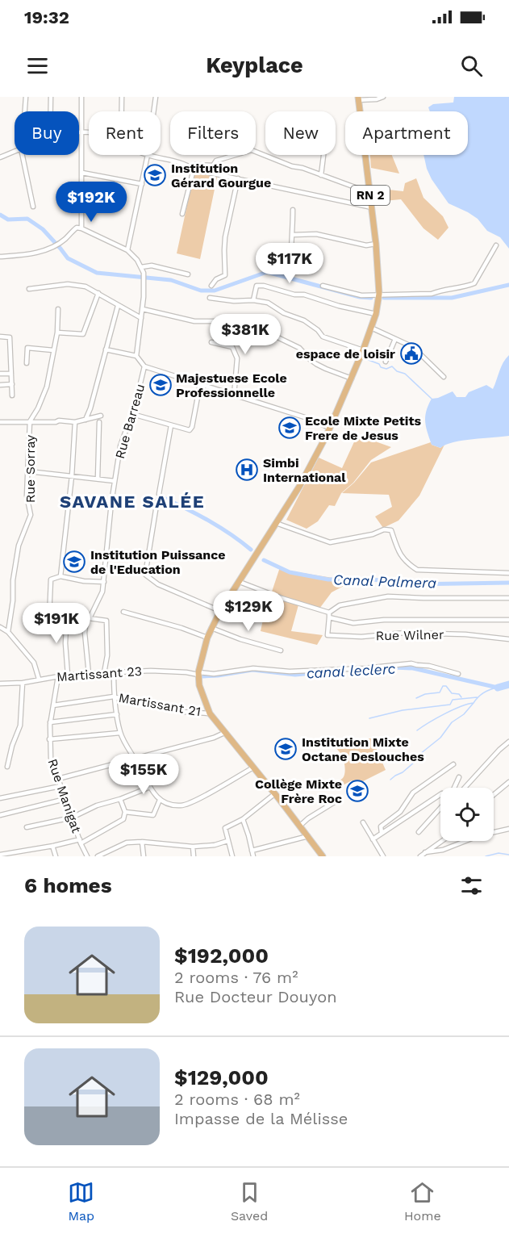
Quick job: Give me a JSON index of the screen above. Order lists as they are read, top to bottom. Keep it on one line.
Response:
{"streets":{"main road":["RN 2"],"street":["Rue Barreau","Rue Sorray","Rue Wilner","Martissant 23","Martissant 21","Rue Manigat"]},"crossings":[["RN 2","Martissant 23"],["RN 2","Martissant 21"],["Rue Barreau","Martissant 23"],["Martissant 23","Rue Manigat"],["Martissant 21","Rue Manigat"]],"districts":["SAVANE SALÉE"],"water":["Canal Palmera","canal leclerc"],"places":{"school or university":["Institution Gérard Gourgue","Majestuese Ecole Professionnelle","Ecole Mixte Petits Frere de Jesus","Institution Puissance de l'Education","Institution Mixte Octane Deslouches","Collège Mixte Frère Roc"],"public building":["espace de loisir"],"hospital":["Simbi International"]},"page":{"status":"19:32","header":"Keyplace","chip":["Buy","Rent","Filters","New","Apartment"],"price":["$192K","$117K","$381K","$129K","$191K","$155K"],"heading":"6 homes","list":[{"name":"$192,000","note":"2 rooms · 76 m² · Rue Docteur Douyon"},{"name":"$129,000","note":"2 rooms · 68 m² · Impasse de la Mélisse"}],"tabs":["Map","Saved","Home"]}}
